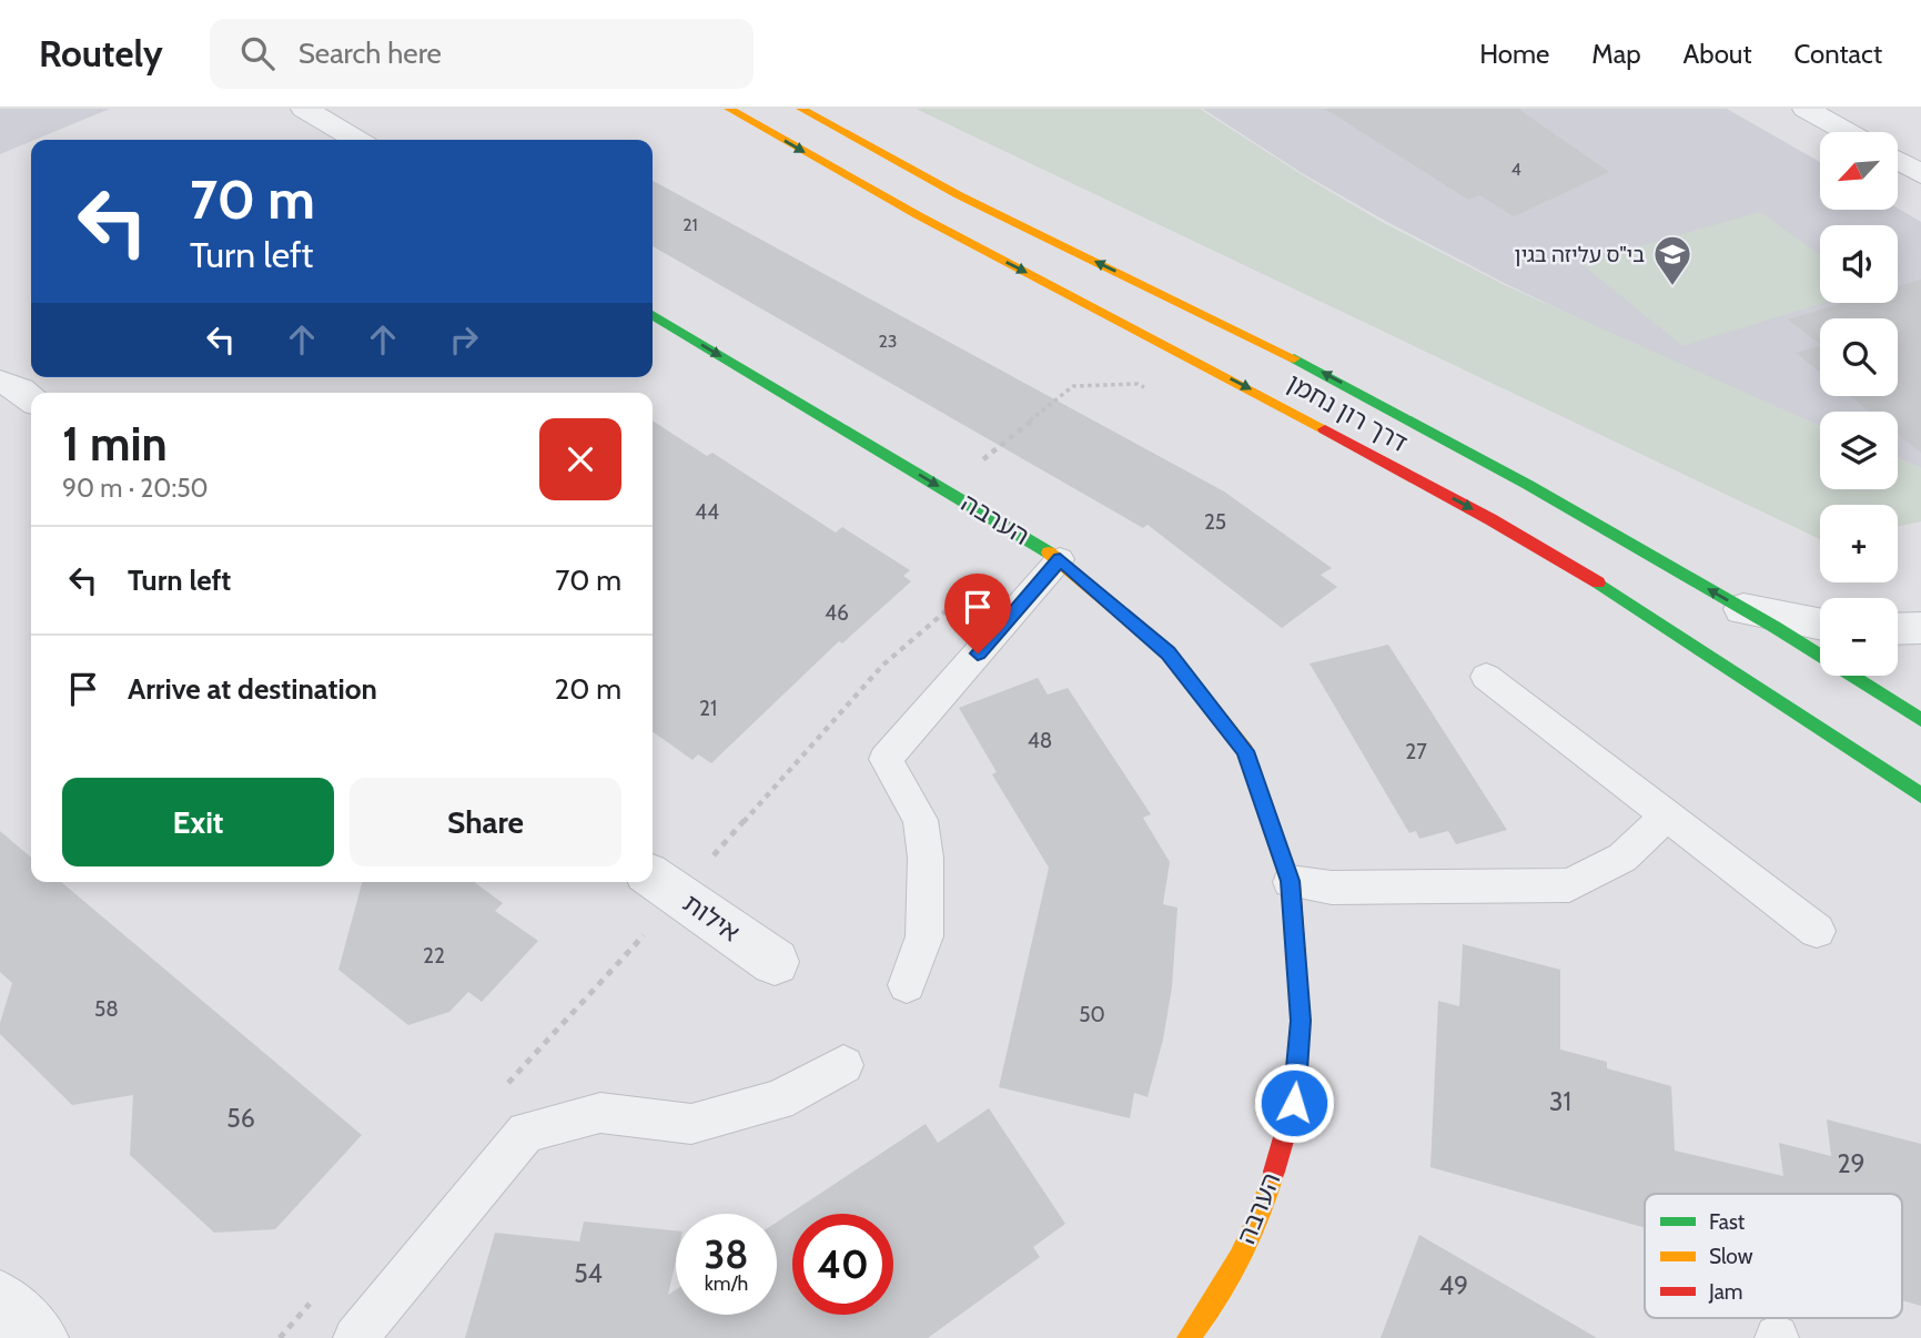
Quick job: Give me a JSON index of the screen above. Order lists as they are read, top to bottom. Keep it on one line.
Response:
{"streets":{"main road":["דרך רון נחמן","הערבה"],"street":["אילות"]},"places":{"school or university":["בי\"ס עליזה בגין"]},"house_numbers":["4","21","23","44","25","46","21","48","27","22","58","50","31","56","29","54","49"],"legend":["Fast","Slow","Jam"],"north":"bottom left","page":{"header":"Routely","search":"Search here","nav":["Home","Map","About","Contact"],"map_buttons":["+","−"],"turn":["70 m","Turn left"],"heading":["1 min","90 m · 20:50"],"list":[{"name":"Turn left","value":"70 m"},{"name":"Arrive at destination","value":"20 m"}],"buttons":["Exit","Share"],"speed":"38 km/h","limit":"40"}}
